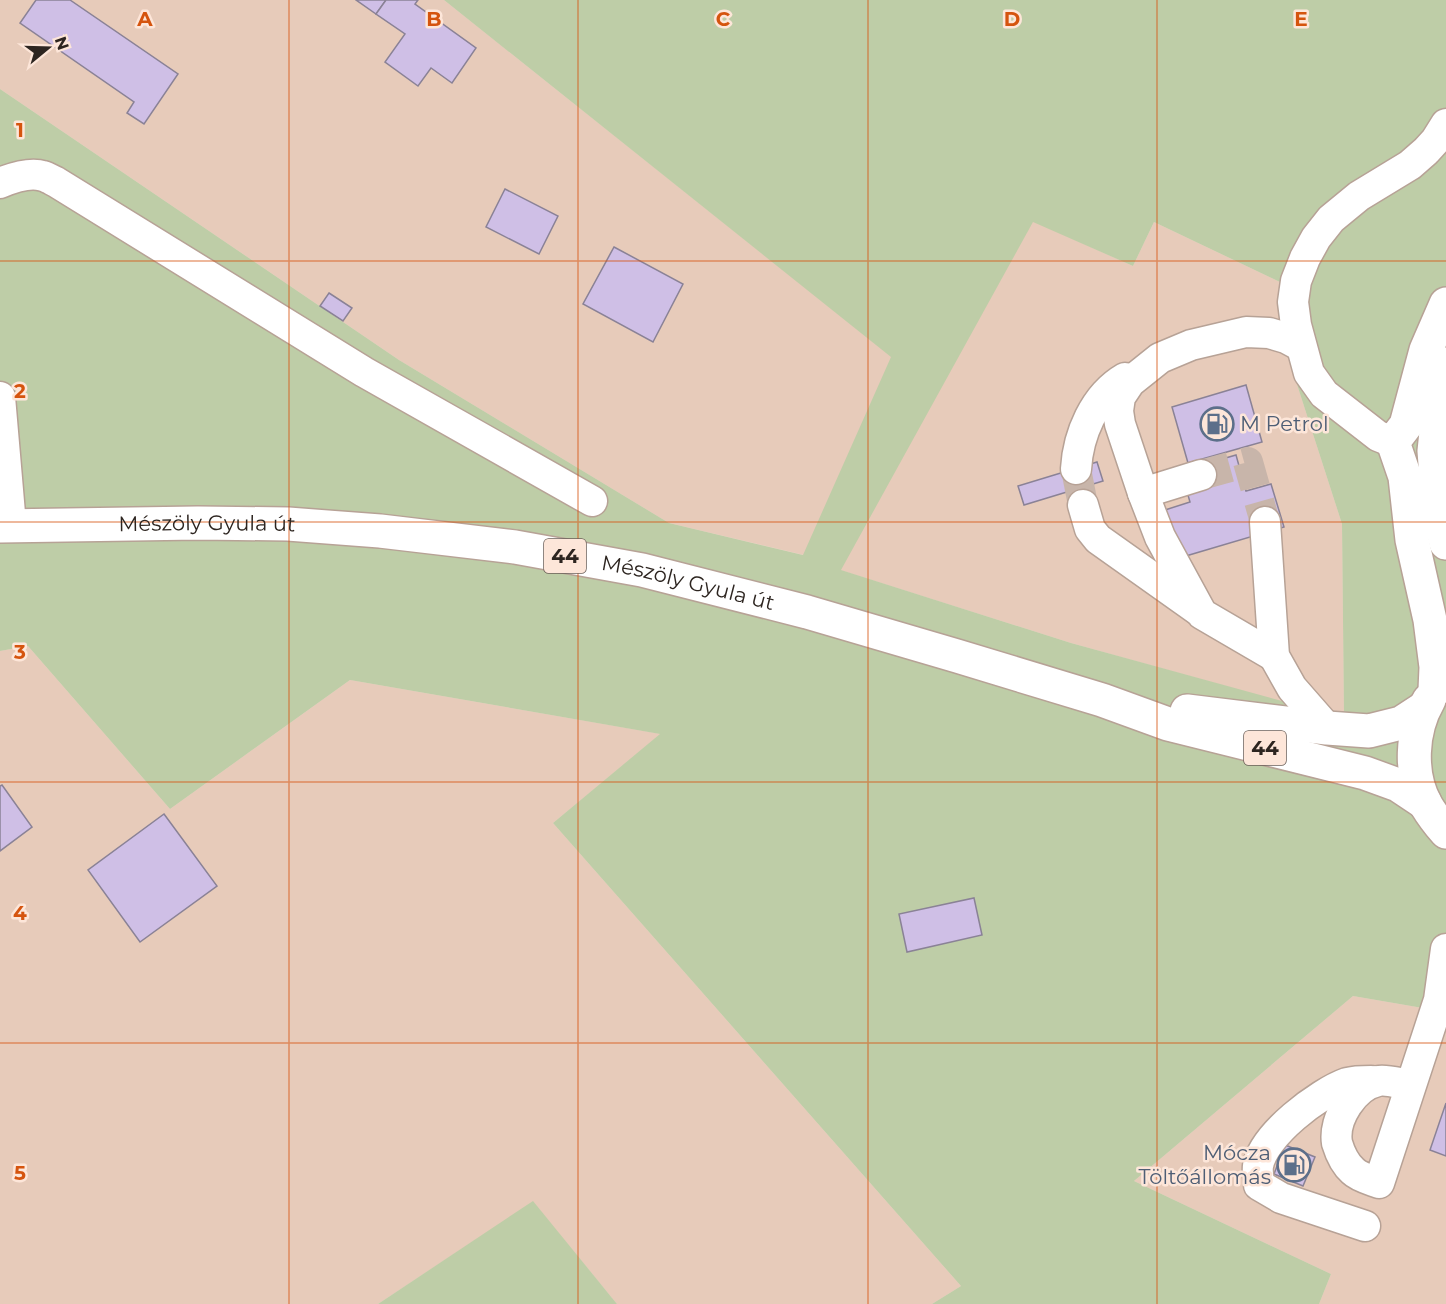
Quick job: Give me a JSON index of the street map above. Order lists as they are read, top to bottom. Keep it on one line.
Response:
{"streets":{"main road":["Mészöly Gyula út","44"]},"places":{"fuel station":["M Petrol","Mócza Töltőállomás"]},"north":"right","grid":{"columns":["A","B","C","D","E"],"rows":["1","2","3","4","5"]}}
